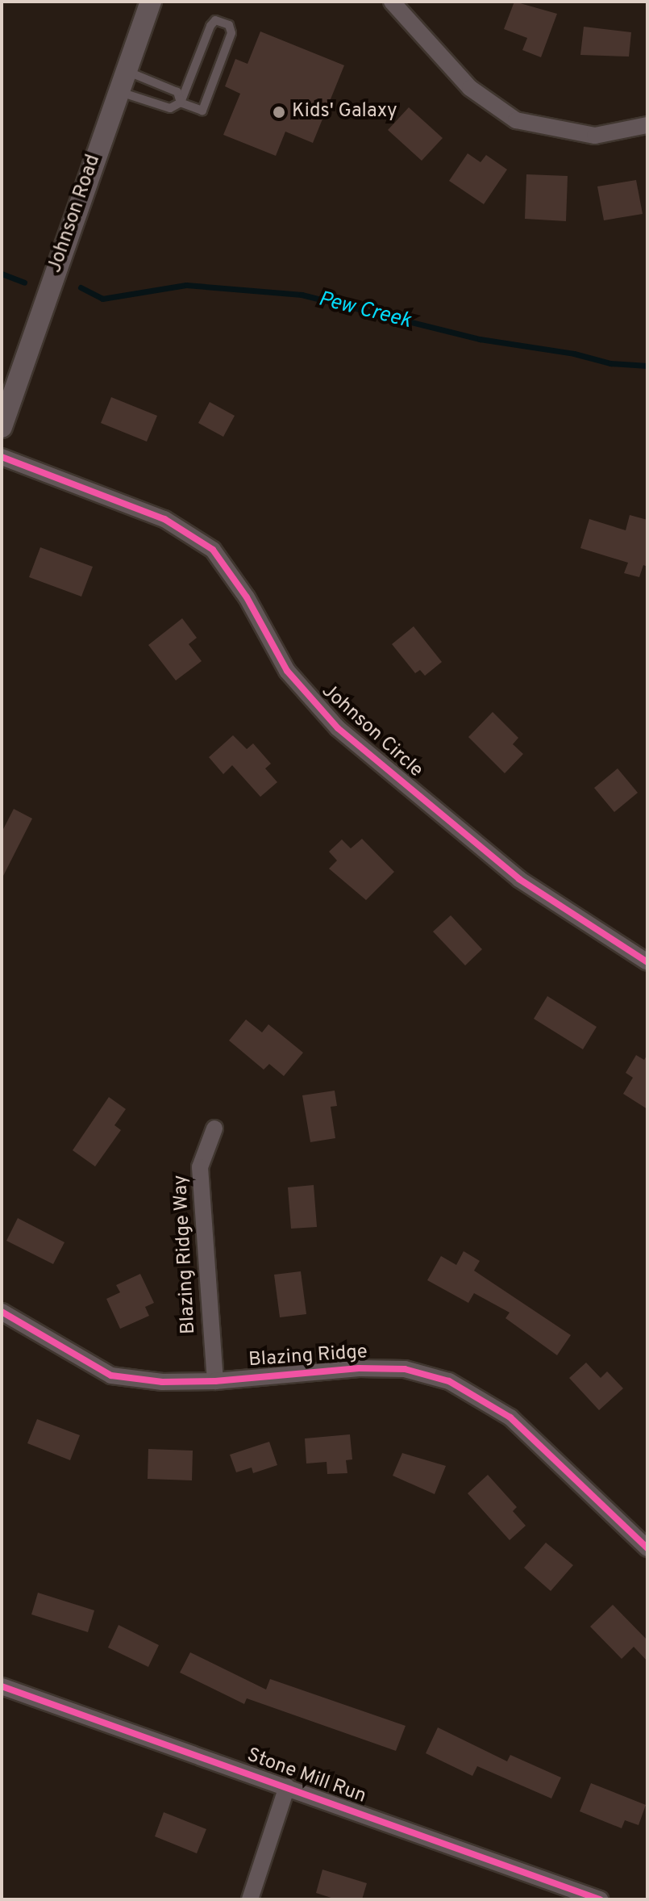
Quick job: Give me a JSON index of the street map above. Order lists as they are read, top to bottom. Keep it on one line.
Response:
{"streets":{"street":["Johnson Road","Johnson Circle","Blazing Ridge Way","Blazing Ridge","Stone Mill Run"]},"crossings":[["Blazing Ridge Way","Blazing Ridge"]],"water":["Pew Creek"],"places":["Kids' Galaxy"]}
